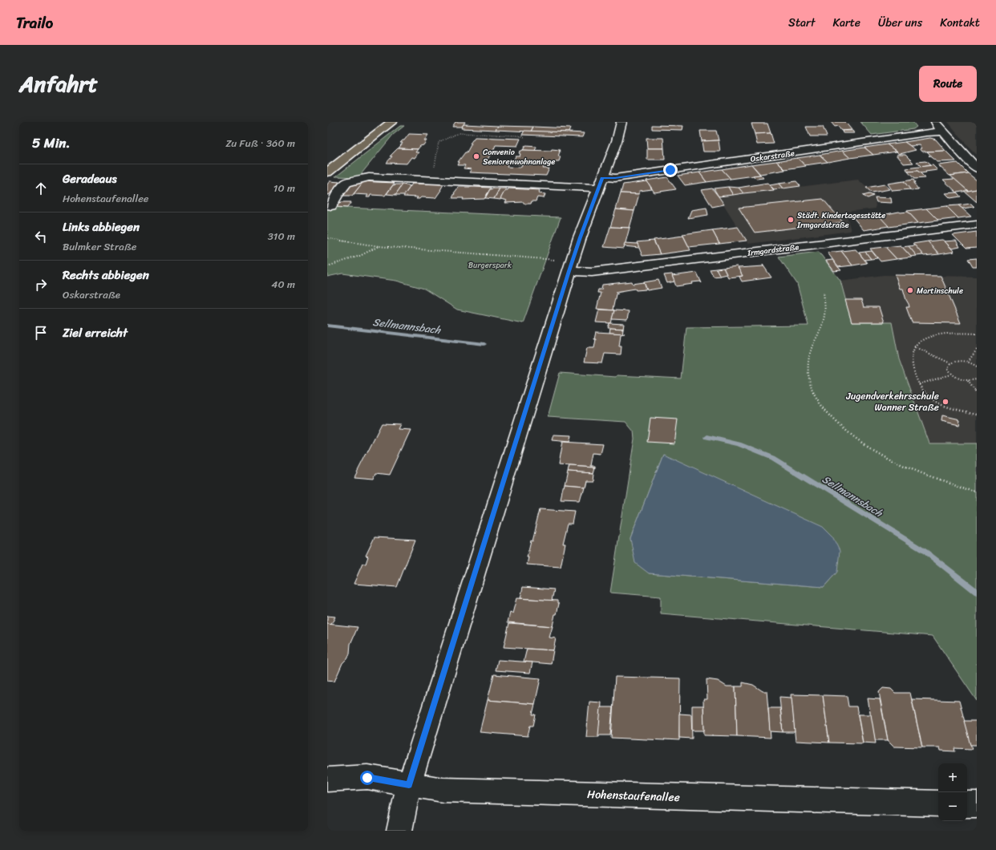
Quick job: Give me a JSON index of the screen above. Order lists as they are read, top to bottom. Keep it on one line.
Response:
{"streets":{"street":["Oskarstraße","Irmgardstraße","Hohenstaufenallee"]},"water":["Sellmannsbach"],"parks":["Burgerspark"],"places":["Convenio Seniorenwohnanlage","Städt. Kindertagesstätte Irmgardstraße","Martinschule","Jugendverkehrsschule Wanner Straße"],"page":{"header":"Trailo","nav":["Start","Karte","Über uns","Kontakt"],"title":"Anfahrt","buttons":"Route","heading":["5 Min.","Zu Fuß · 360 m"],"list":[["Geradeaus","Hohenstaufenallee","10 m"],["Links abbiegen","Bulmker Straße","310 m"],["Rechts abbiegen","Oskarstraße","40 m"],"Ziel erreicht"],"map_buttons":["+","−"]}}
